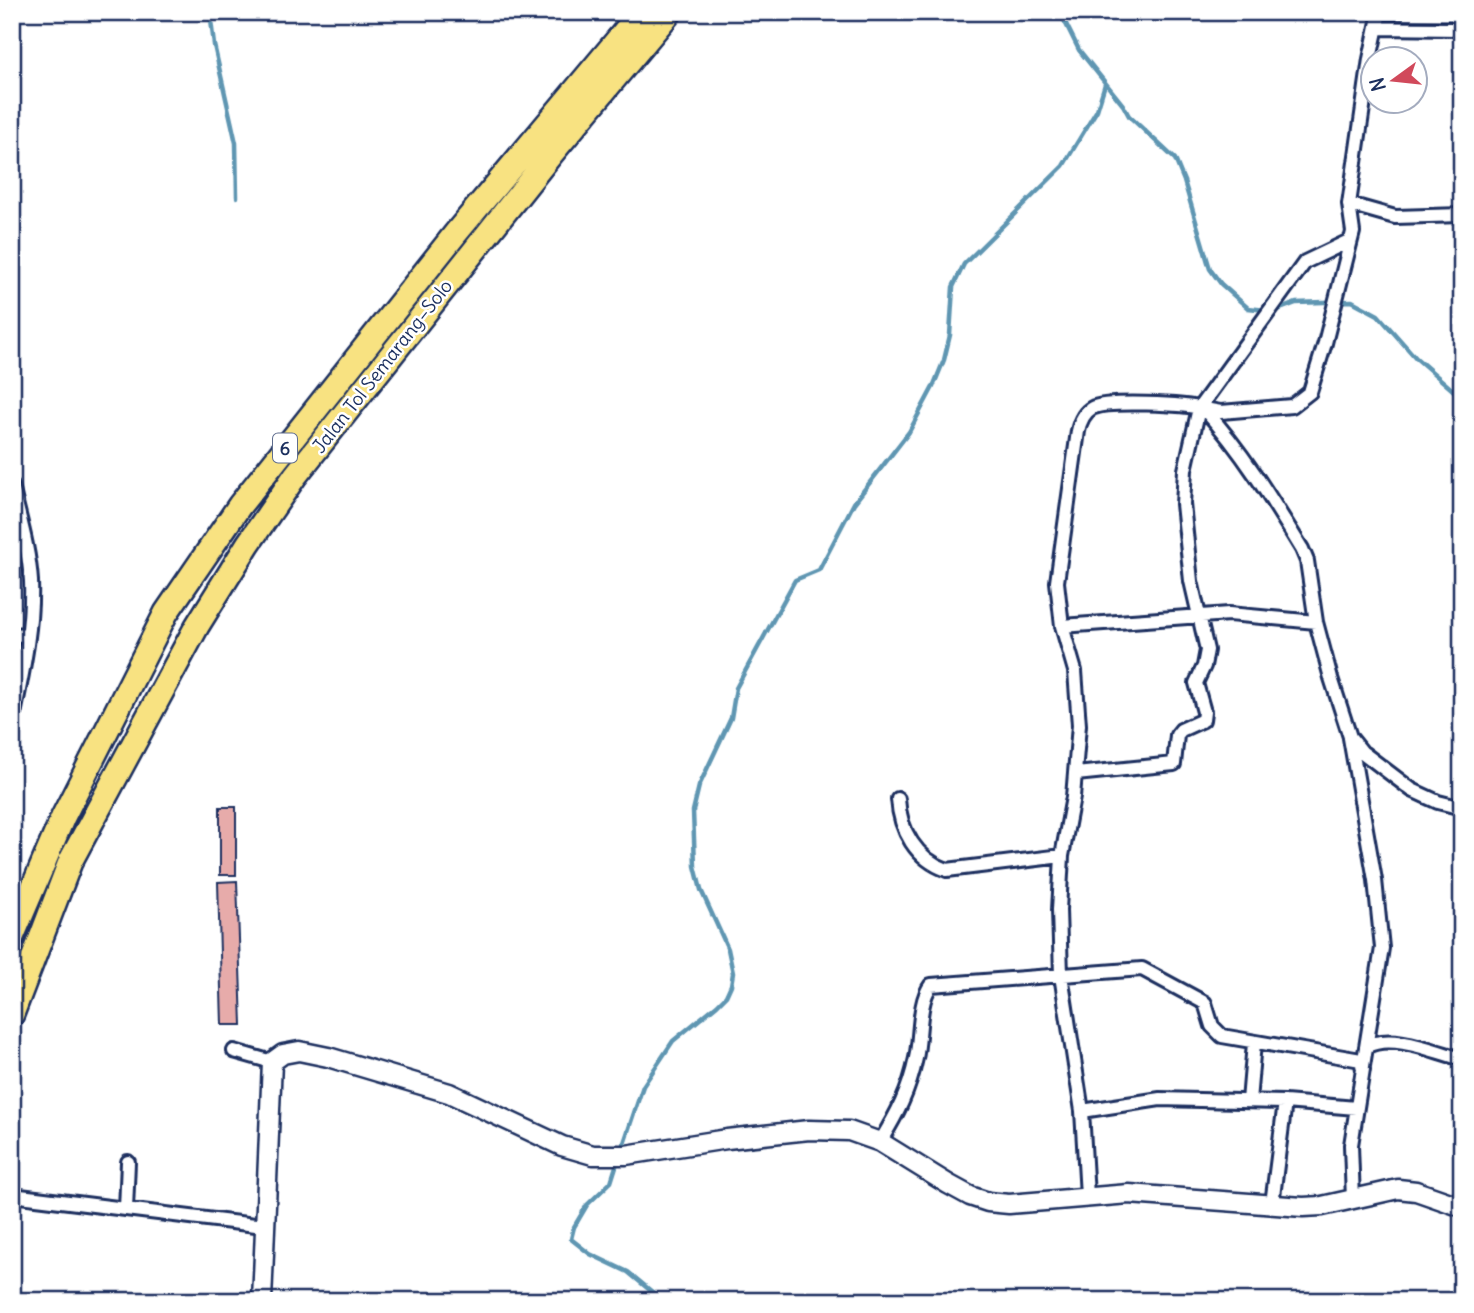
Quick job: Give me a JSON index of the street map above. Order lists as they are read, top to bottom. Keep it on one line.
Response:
{"streets":{"highway":["Jalan Tol Semarang–Solo","6"]},"north":"left"}
